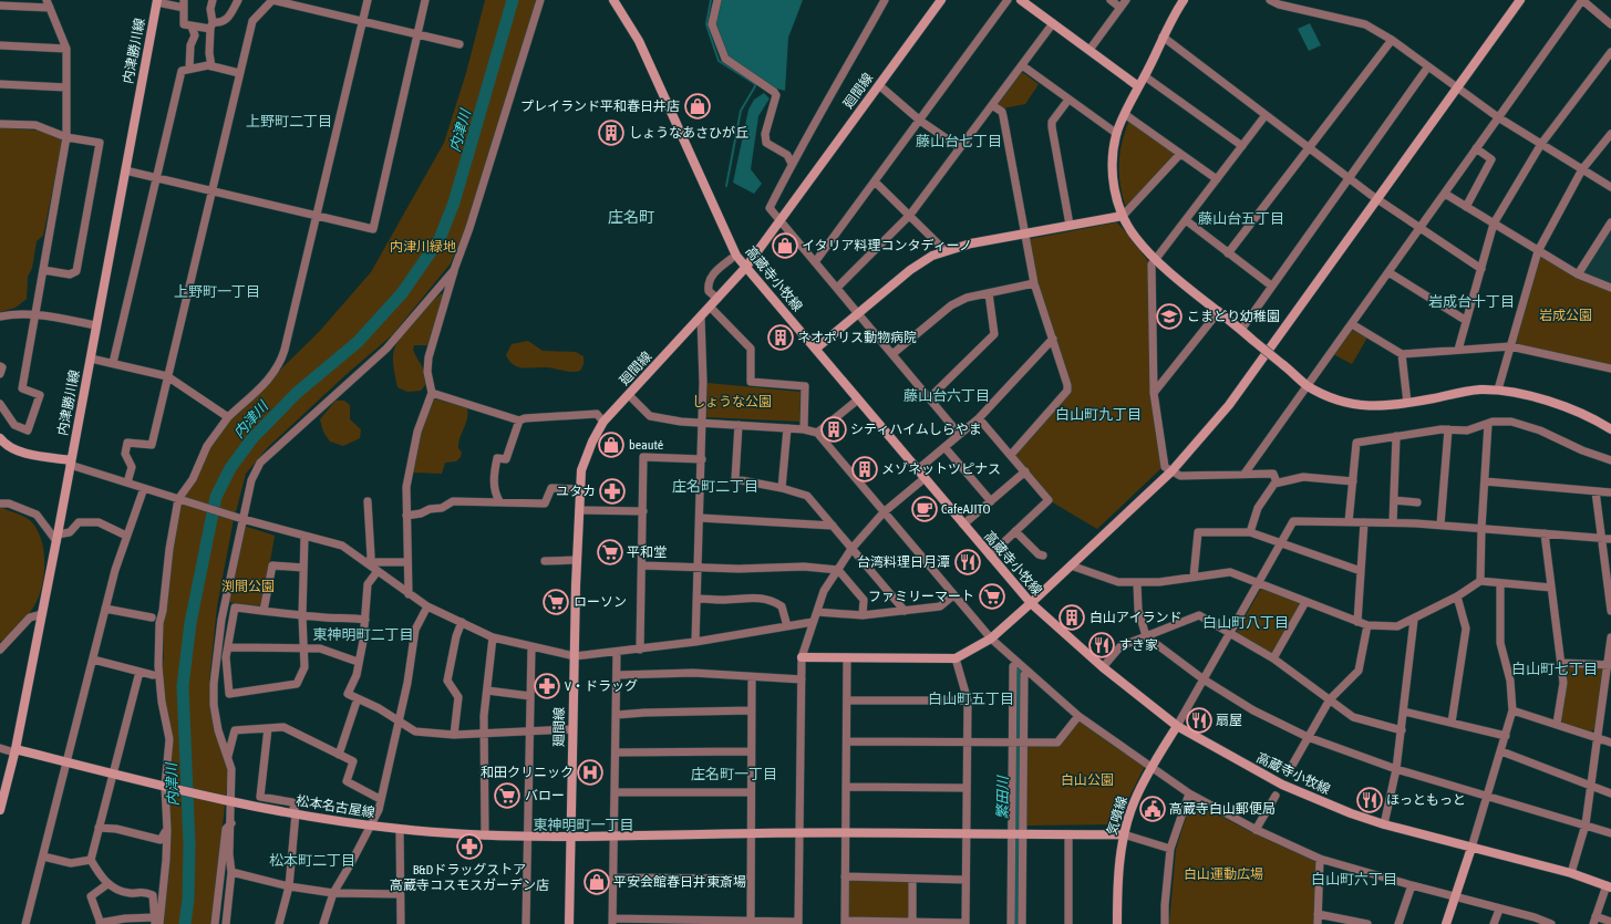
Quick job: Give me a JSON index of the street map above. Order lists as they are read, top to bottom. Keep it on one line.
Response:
{"streets":{"street":["内津勝川線","廻間線","高蔵寺小牧線","松本名古屋線","気噴線"]},"crossings":[["内津勝川線","松本名古屋線"],["廻間線","高蔵寺小牧線"],["廻間線","松本名古屋線"],["高蔵寺小牧線","気噴線"],["松本名古屋線","気噴線"]],"districts":["上野町二丁目","藤山台七丁目","庄名町","藤山台五丁目","上野町一丁目","岩成台十丁目","藤山台六丁目","白山町九丁目","庄名町二丁目","白山町八丁目","東神明町二丁目","白山町七丁目","白山町五丁目","庄名町一丁目","東神明町一丁目","松本町二丁目","白山町六丁目"],"water":["内津川","繁田川"],"parks":["内津川緑地","岩成公園","しょうな公園","渕間公園","白山公園","白山運動広場"],"places":{"shop":["プレイランド平和春日井店","イタリア料理コンタディーノ","beauté","平安会館春日井東斎場"],"building":["しょうなあさひが丘","ネオポリス動物病院","シティハイムしらやま","メゾネットツピナス","白山アイランド"],"school or university":["こまどり幼稚園"],"pharmacy":["ユタカ","V・ドラッグ","B&Dドラッグストア 高蔵寺コスモスガーデン店"],"cafe":["CafeAJITO"],"supermarket":["平和堂","ファミリーマート","ローソン","バロー"],"restaurant":["台湾料理日月潭","すき家","扇屋","ほっともっと"],"hospital":["和田クリニック"],"public building":["高蔵寺白山郵便局"]}}
